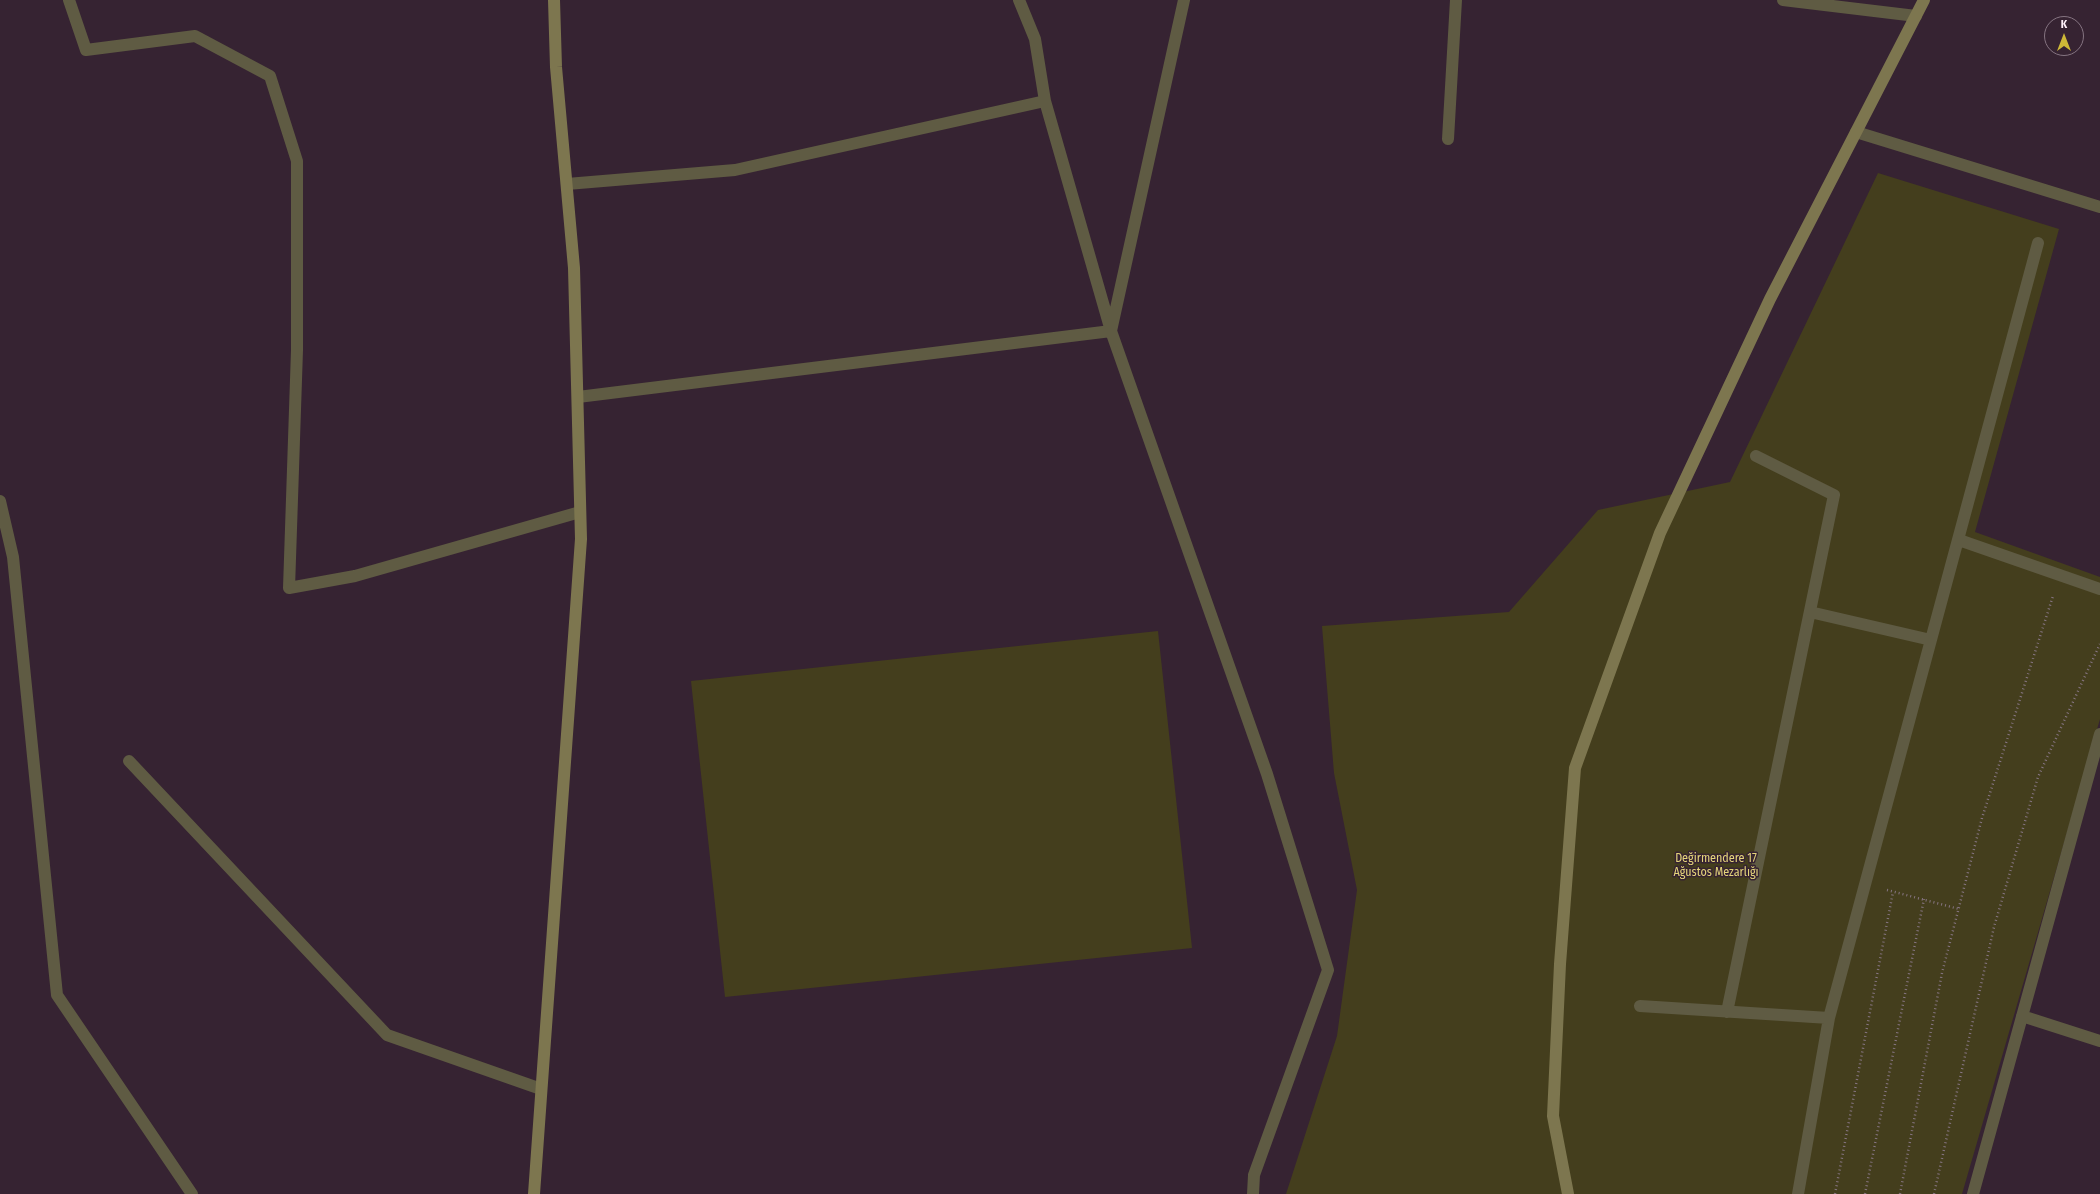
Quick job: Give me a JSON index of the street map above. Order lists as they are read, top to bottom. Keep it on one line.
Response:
{"parks":["Değirmendere 17 Ağustos Mezarlığı"],"north":"top"}
